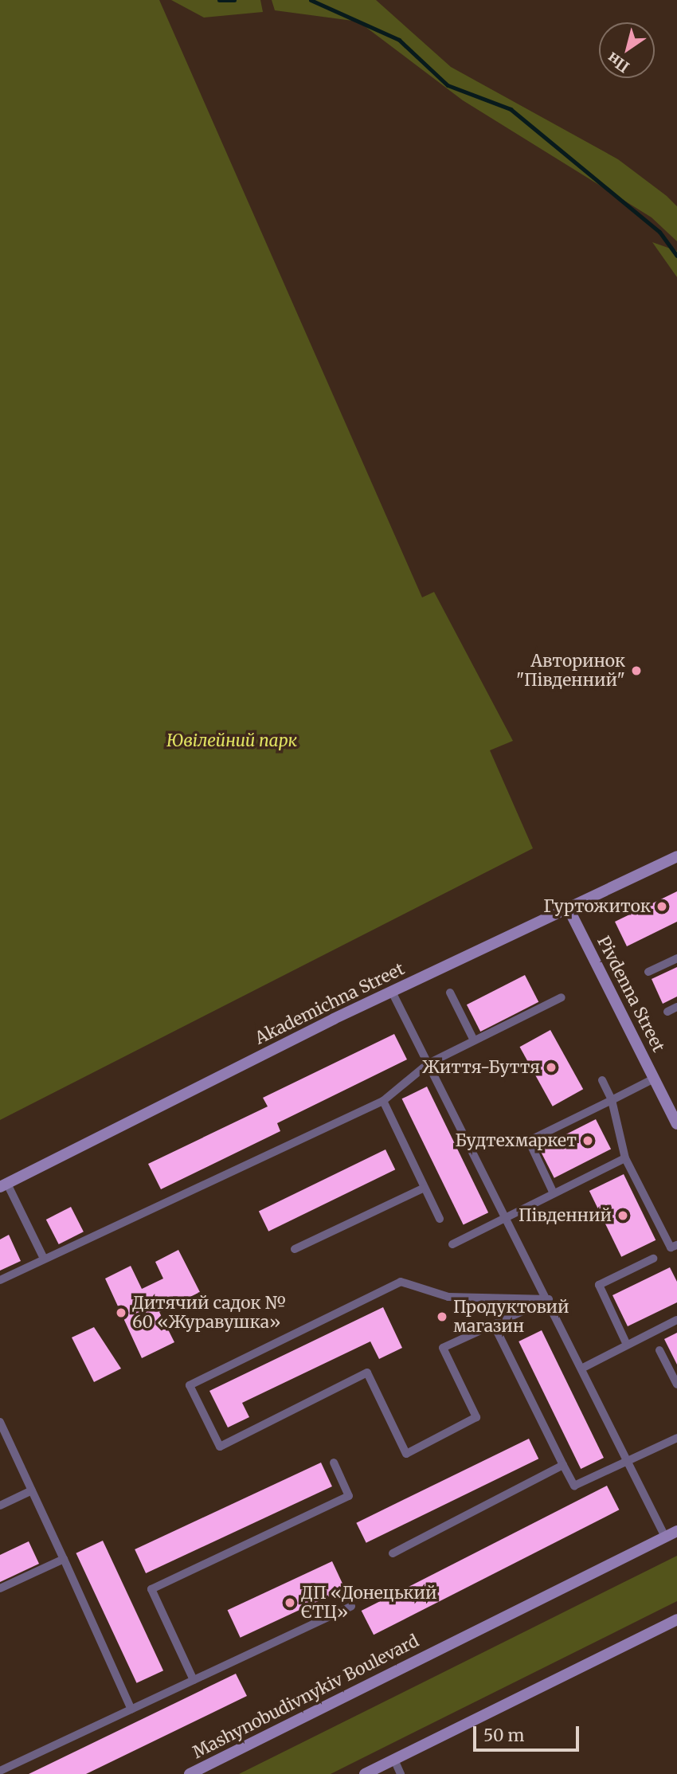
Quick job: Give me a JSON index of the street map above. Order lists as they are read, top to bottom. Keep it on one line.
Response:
{"streets":{"street":["Pivdenna Street","Akademichna Street","Mashynobudivnykiv Boulevard"]},"crossings":[["Pivdenna Street","Akademichna Street"]],"parks":["Ювілейний парк"],"places":["Авторинок \"Південний\"","Гуртожиток","Життя-Буття","Будтехмаркет","Південний","Дитячий садок № 60 «Журавушка»","Продуктовий магазин","ДП «Донецький ЄТЦ»"],"scale_bar":"50 m","north":"bottom left"}
